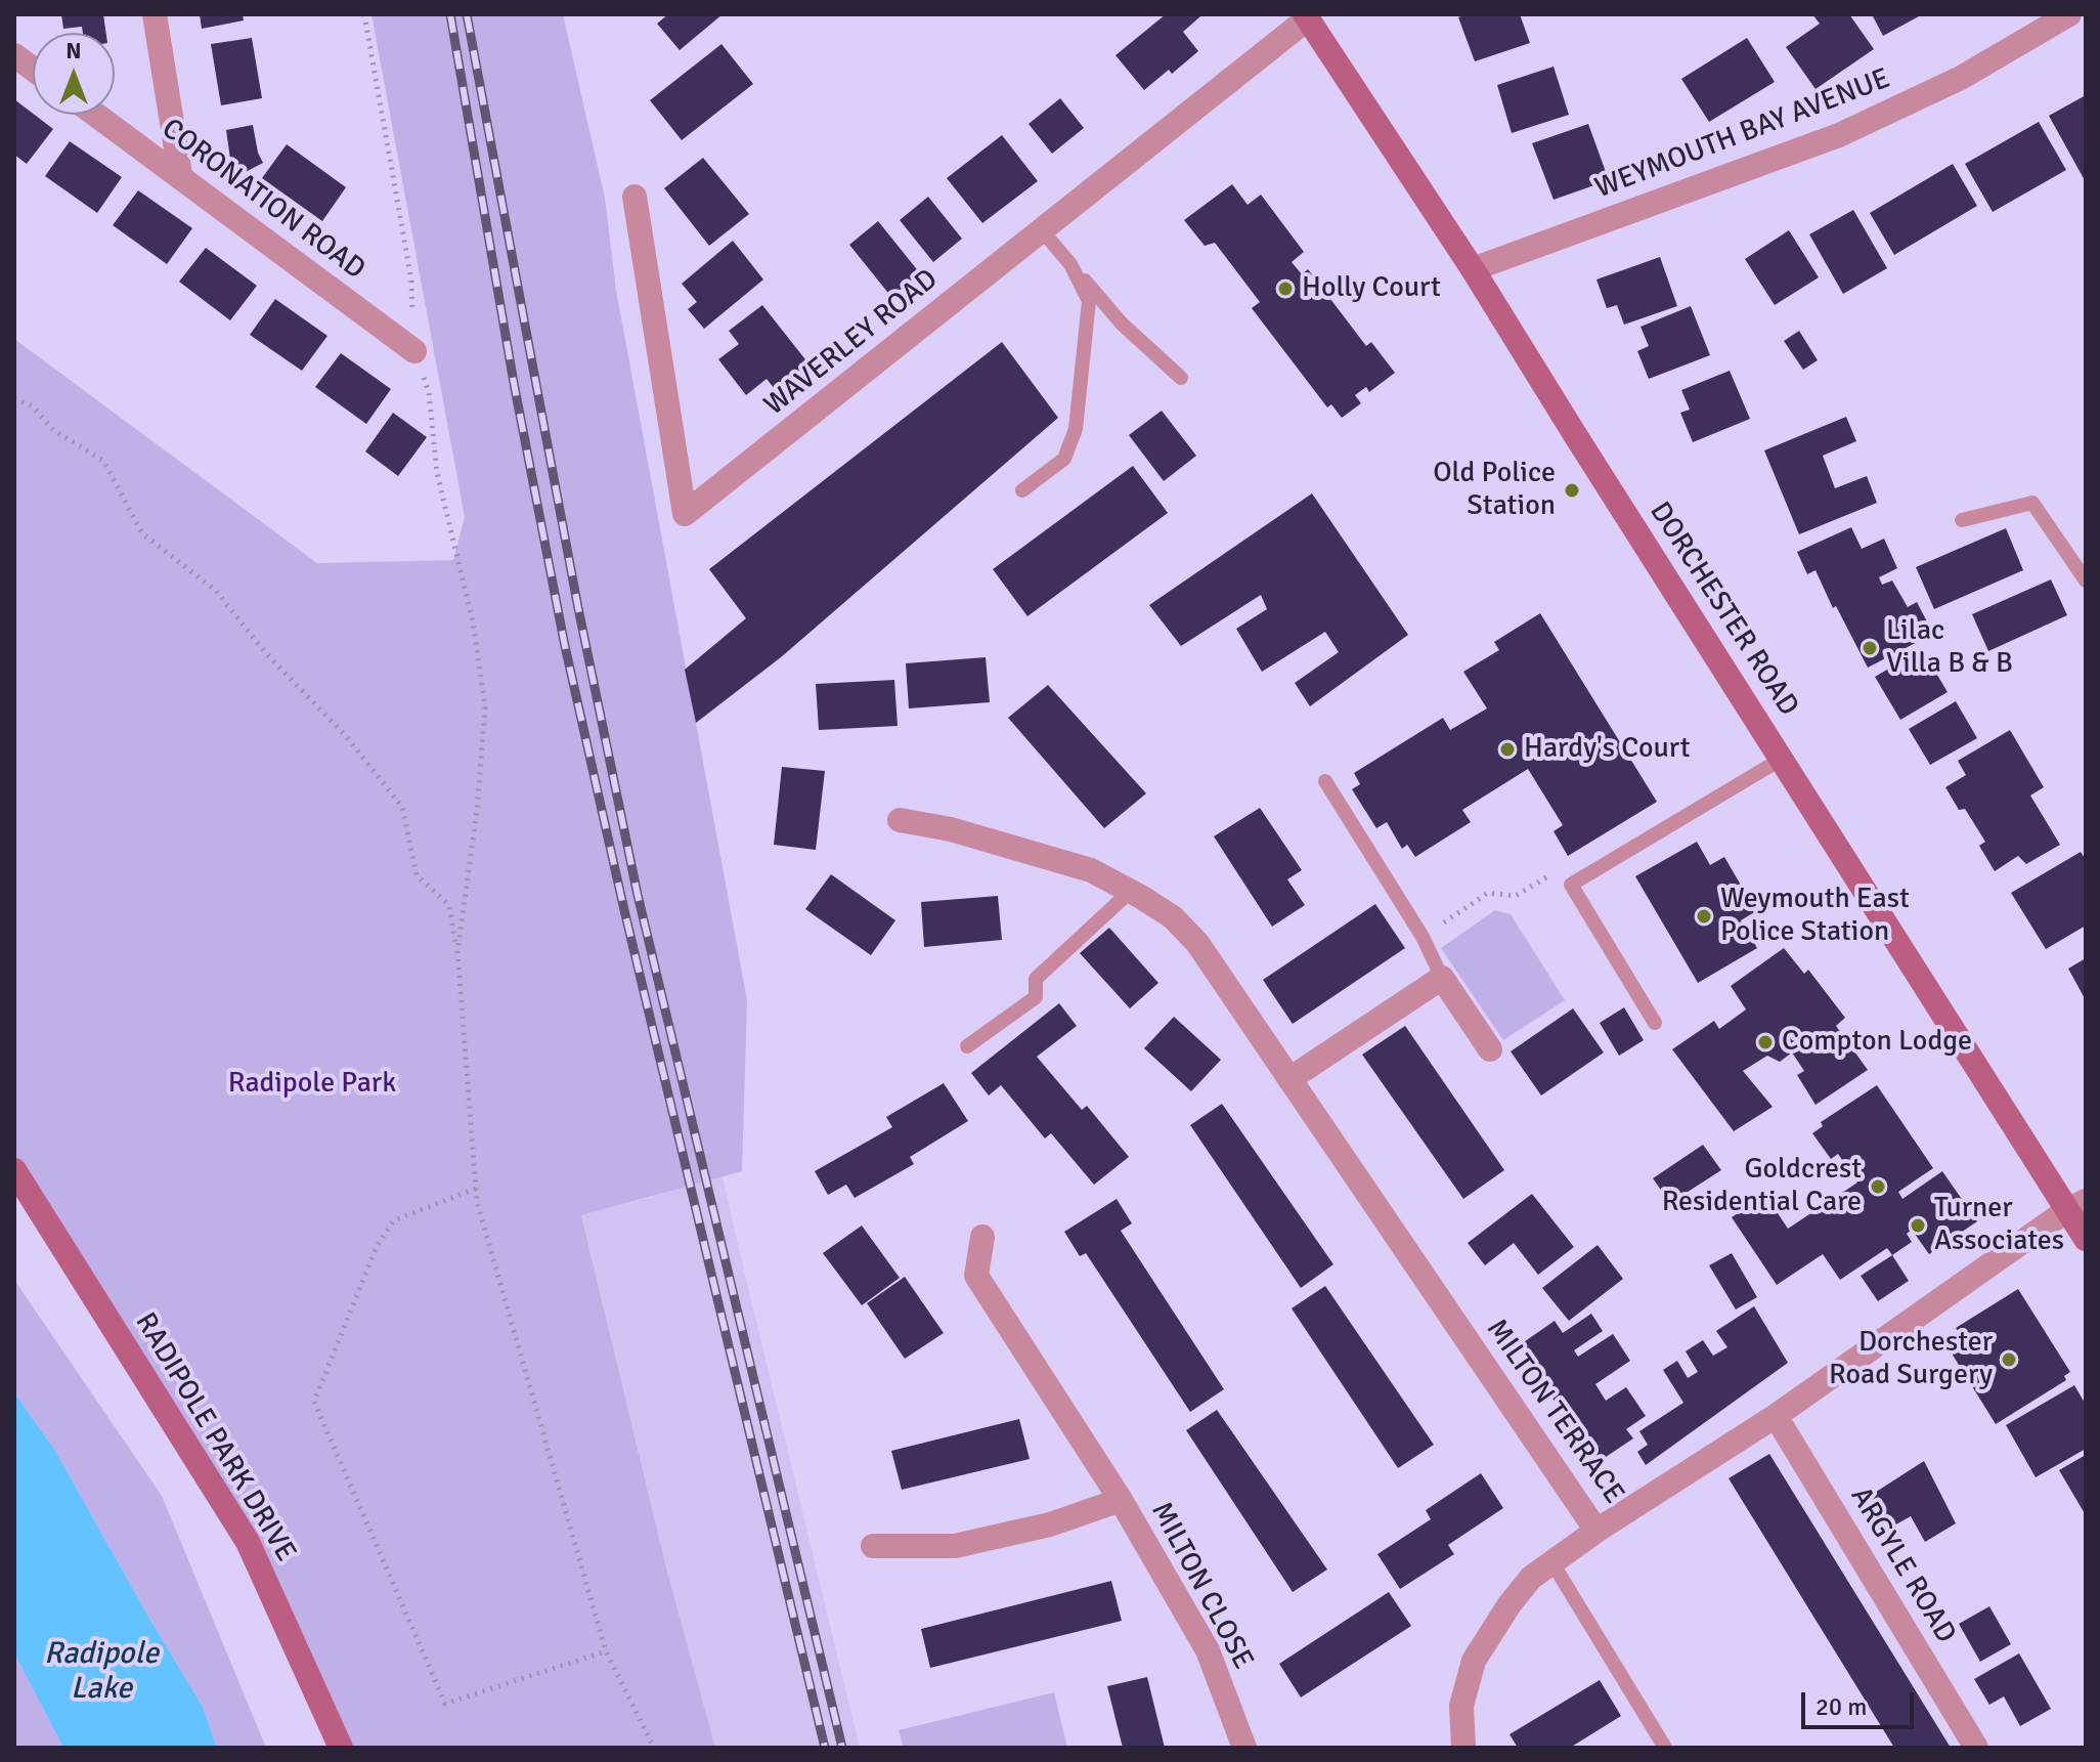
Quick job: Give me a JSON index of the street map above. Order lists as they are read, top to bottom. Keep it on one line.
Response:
{"streets":{"main road":["DORCHESTER ROAD","RADIPOLE PARK DRIVE"],"street":["WEYMOUTH BAY AVENUE","CORONATION ROAD","WAVERLEY ROAD","MILTON TERRACE","ARGYLE ROAD","MILTON CLOSE"]},"crossings":[["WEYMOUTH BAY AVENUE","DORCHESTER ROAD"],["WAVERLEY ROAD","DORCHESTER ROAD"],["DORCHESTER ROAD","MILTON TERRACE"],["MILTON TERRACE","ARGYLE ROAD"]],"water":["Radipole Lake"],"parks":["Radipole Park"],"places":["Holly Court","Old Police Station","Lilac Villa B & B","Hardy's Court","Weymouth East Police Station","Compton Lodge","Goldcrest Residential Care","Turner Associates","Dorchester Road Surgery"],"scale_bar":"20 m","north":"top"}
